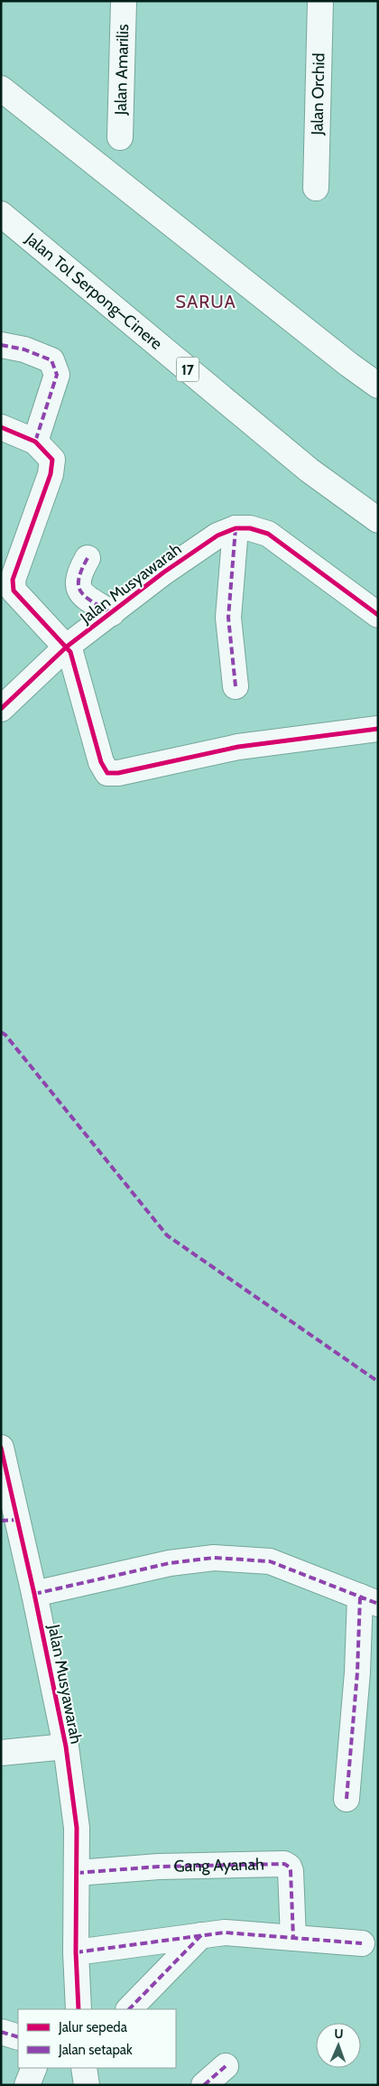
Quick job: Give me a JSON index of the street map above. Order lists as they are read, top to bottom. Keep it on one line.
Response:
{"streets":{"main road":["Jalan Amarilis","Jalan Orchid","Jalan Tol Serpong–Cinere","17","Jalan Musyawarah","Gang Ayanah"]},"crossings":[["Jalan Musyawarah","Gang Ayanah"]],"districts":["SARUA"],"legend":["Jalur sepeda","Jalan setapak"],"north":"top"}
